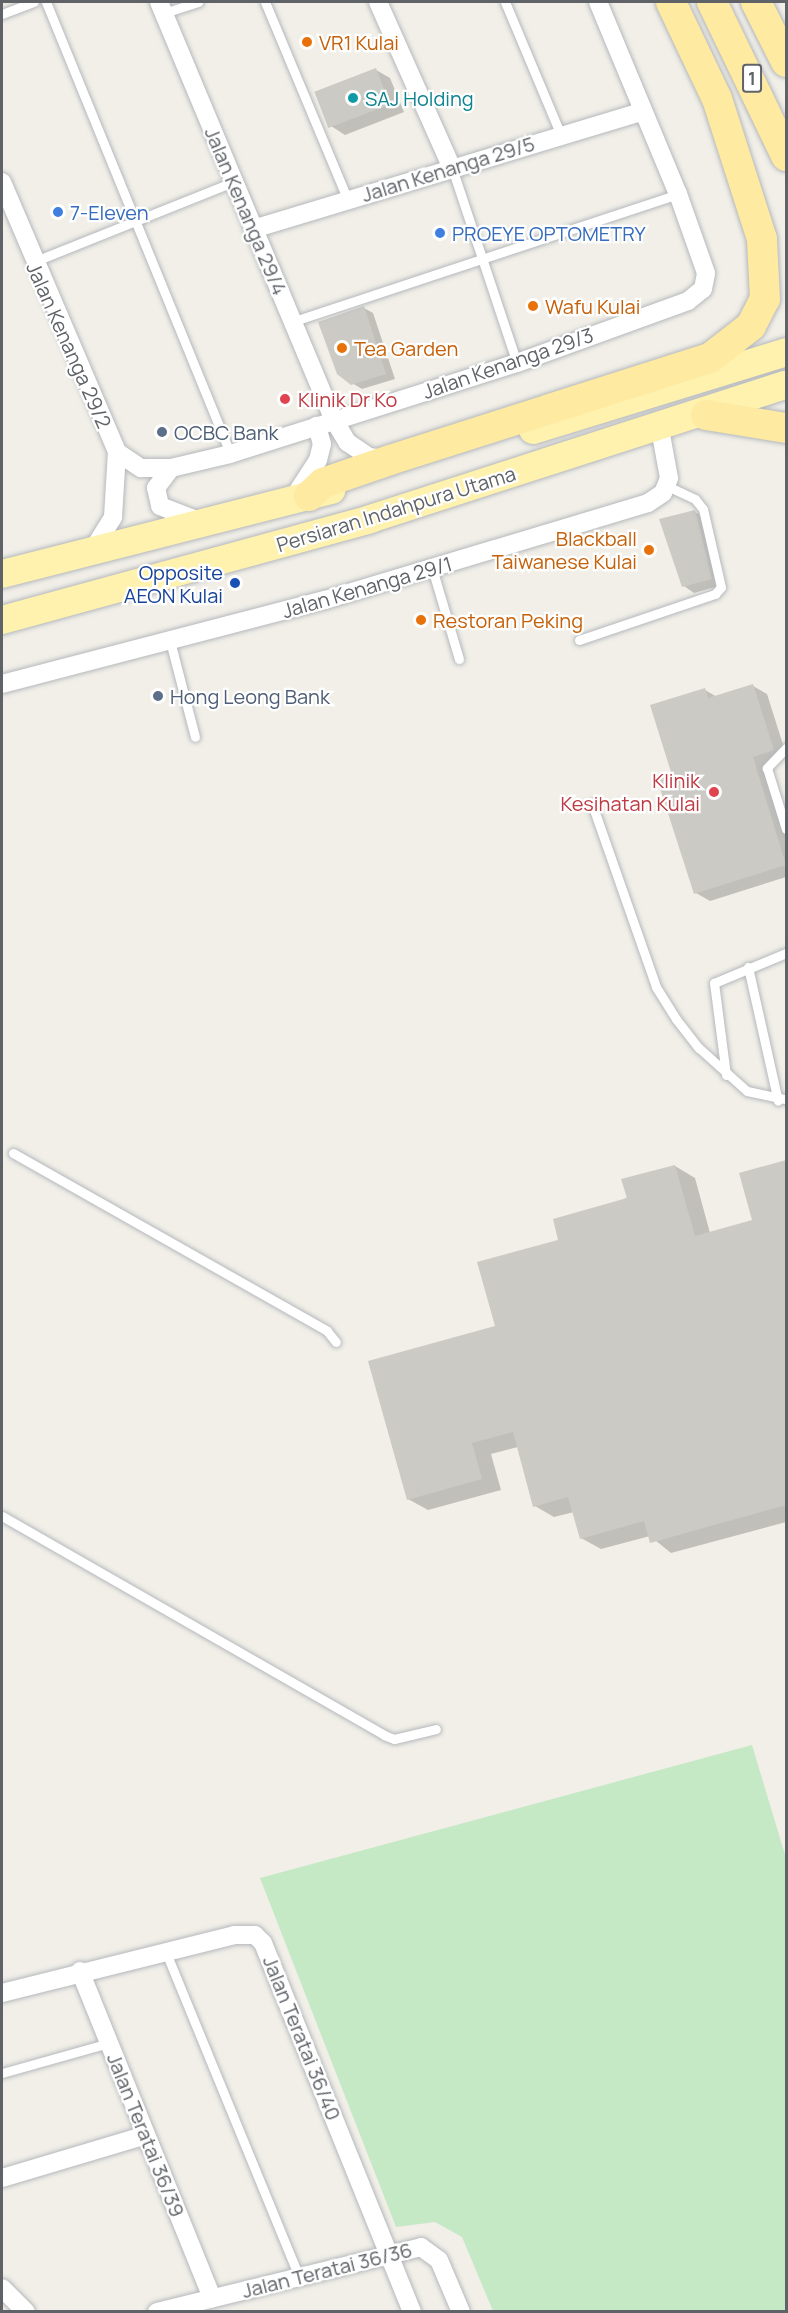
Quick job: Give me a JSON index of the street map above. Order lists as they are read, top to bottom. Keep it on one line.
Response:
{"streets":{"highway":["1"],"main road":["Persiaran Indahpura Utama"],"street":["Jalan Kenanga 29/5","Jalan Kenanga 29/4","Jalan Kenanga 29/2","Jalan Kenanga 29/3","Jalan Kenanga 29/1","Jalan Teratai 36/40","Jalan Teratai 36/39","Jalan Teratai 36/36"]},"crossings":[["Jalan Kenanga 29/5","Jalan Kenanga 29/4"],["Jalan Kenanga 29/5","Jalan Kenanga 29/3"],["Jalan Kenanga 29/4","Jalan Kenanga 29/3"],["Jalan Kenanga 29/2","Jalan Kenanga 29/3"],["Jalan Teratai 36/40","Jalan Teratai 36/39"],["Jalan Teratai 36/40","Jalan Teratai 36/36"],["Jalan Teratai 36/39","Jalan Teratai 36/36"]],"places":["VR1 Kulai","SAJ Holding","7-Eleven","PROEYE OPTOMETRY","Wafu Kulai","Tea Garden","Klinik Dr Ko","OCBC Bank","Blackball Taiwanese Kulai","Opposite AEON Kulai","Restoran Peking","Hong Leong Bank","Klinik Kesihatan Kulai"]}
